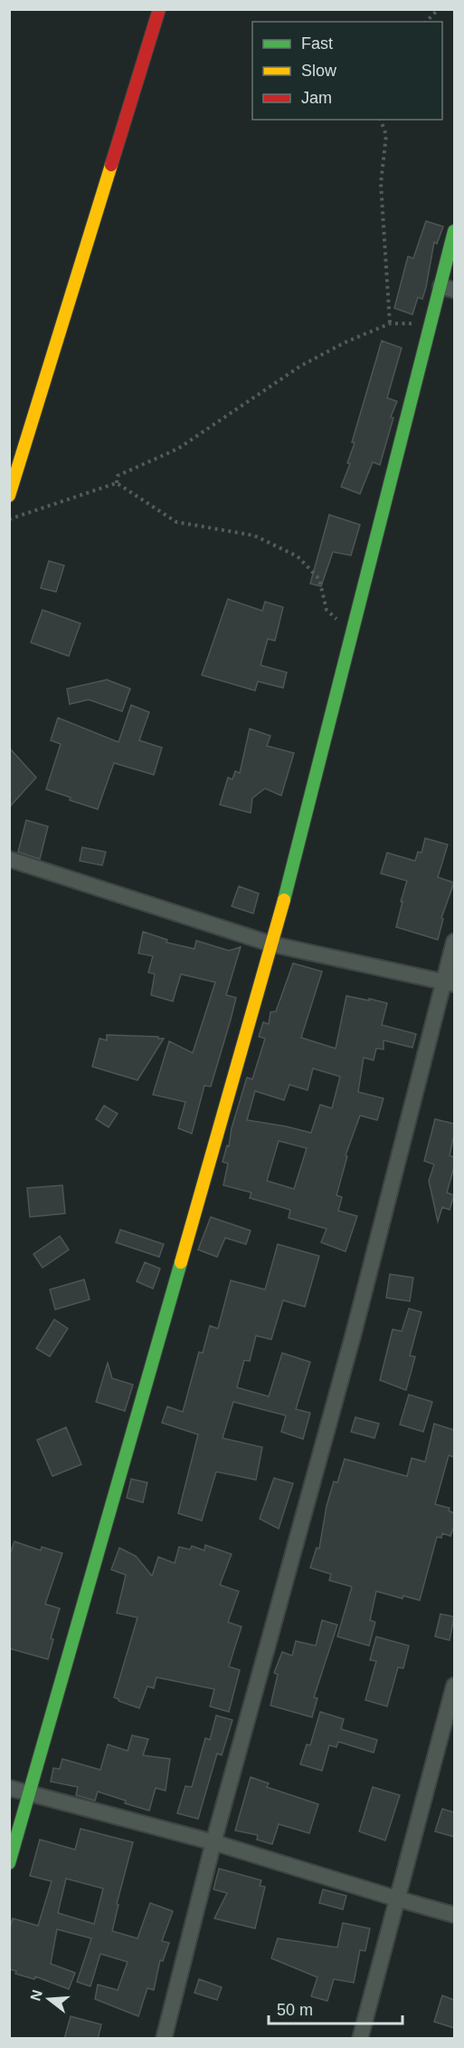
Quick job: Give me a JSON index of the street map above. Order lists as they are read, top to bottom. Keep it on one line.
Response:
{"legend":["Fast","Slow","Jam"],"scale_bar":"50 m","north":"left"}
